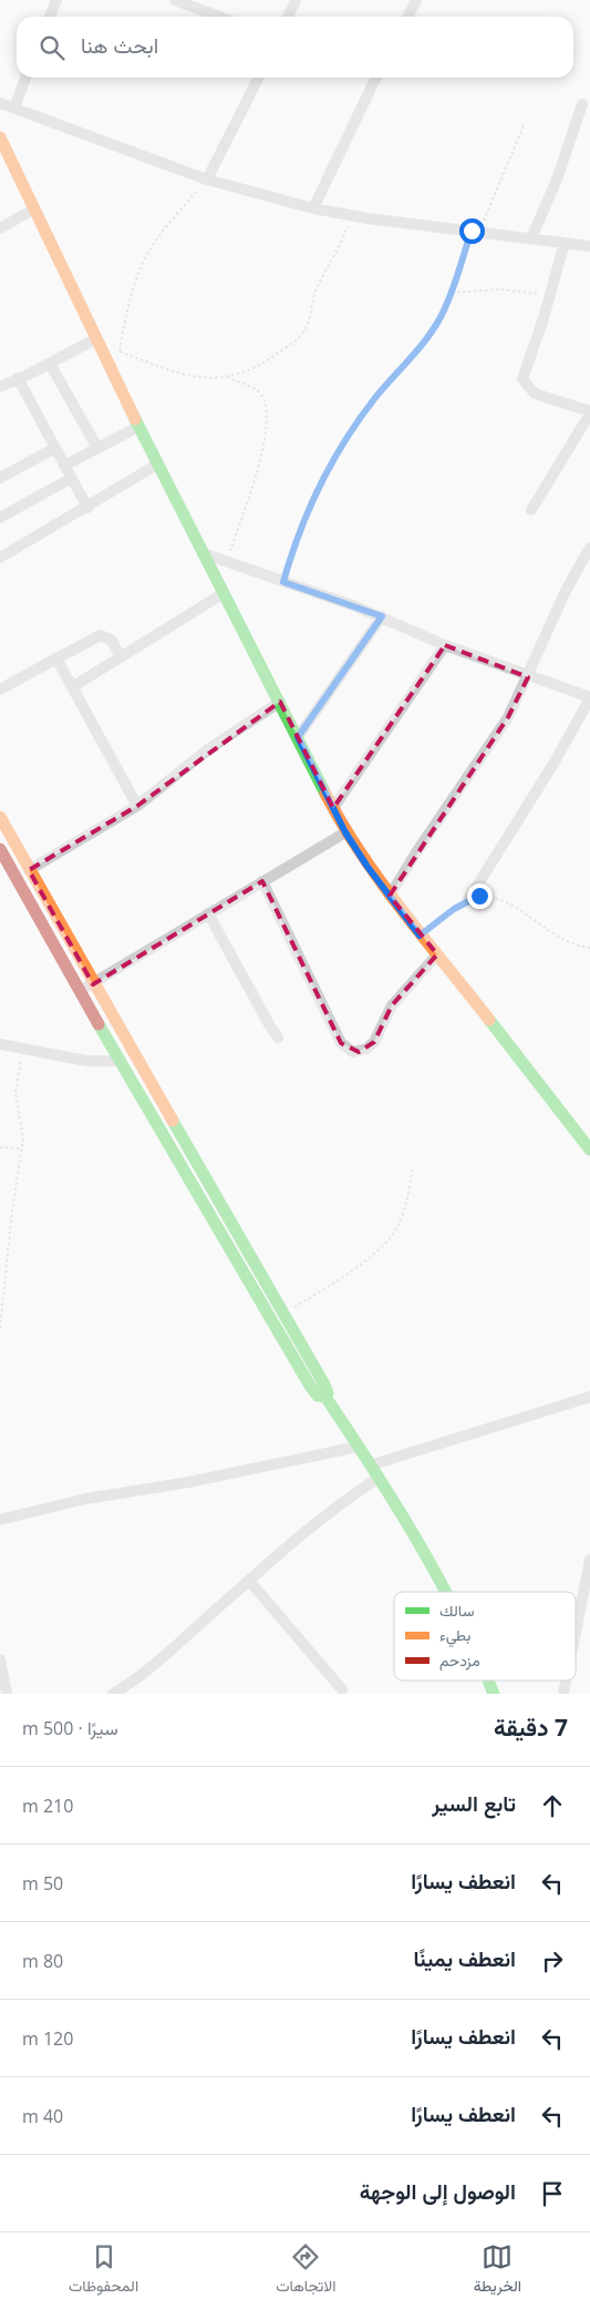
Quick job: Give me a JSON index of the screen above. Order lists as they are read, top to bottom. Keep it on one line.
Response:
{"legend":["سالك","بطيء","مزدحم"],"page":{"search":"ابحث هنا","heading":["7 دقيقة","سيرًا · 500 m"],"list":[["تابع السير","210 m"],["انعطف يسارًا","50 m"],["انعطف يمينًا","80 m"],["انعطف يسارًا","120 m"],["انعطف يسارًا","40 m"],"الوصول إلى الوجهة"],"nav":["الخريطة","الاتجاهات","المحفوظات"]}}
